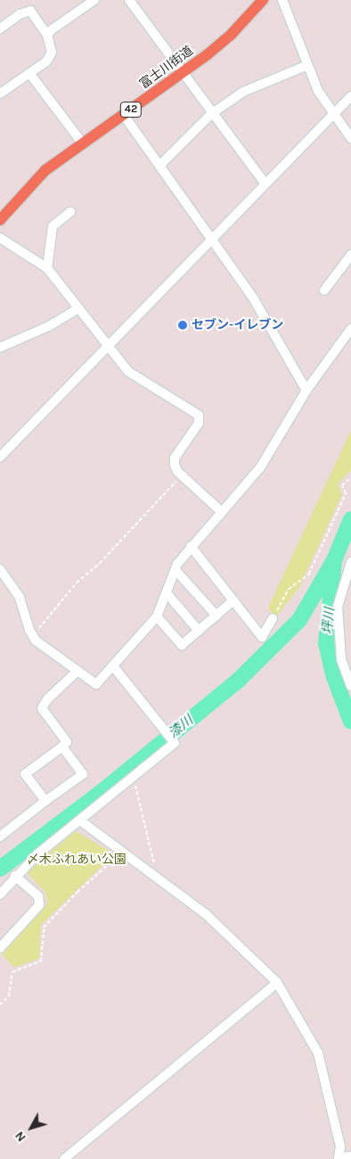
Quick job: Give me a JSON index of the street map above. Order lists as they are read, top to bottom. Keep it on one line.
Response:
{"streets":{"main road":["富士川街道","42"]},"water":["坪川","漆川"],"parks":["〆木ふれあい公園"],"places":["セブン-イレブン"],"north":"bottom left"}
